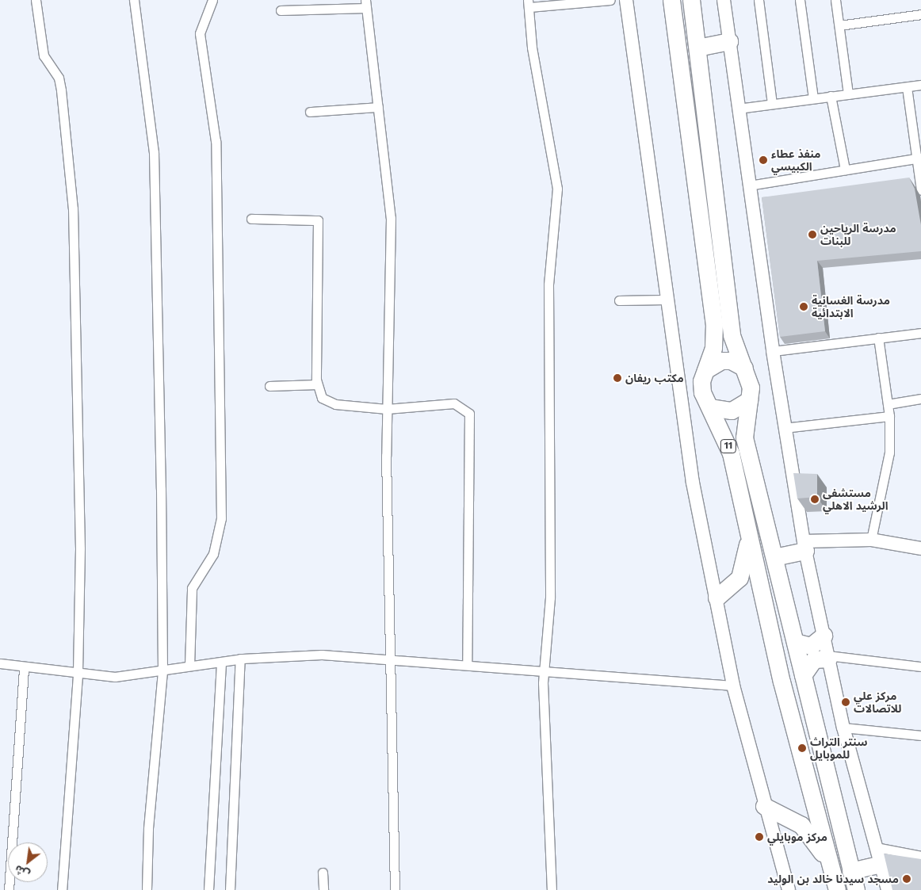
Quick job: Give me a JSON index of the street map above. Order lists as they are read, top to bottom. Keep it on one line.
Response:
{"streets":{"highway":["11"]},"places":["منفذ عطاء الكبيسي","مدرسة الرياحين للبنات","مدرسة الغسانية الابتدائية","مكتب ريفان","مستشفى الرشيد الاهلي","مركز علي للاتصالات","سنتر التراث للموبايل","مركز موبايلي","مسجد سيدنا خالد بن الوليد"],"north":"bottom left"}
